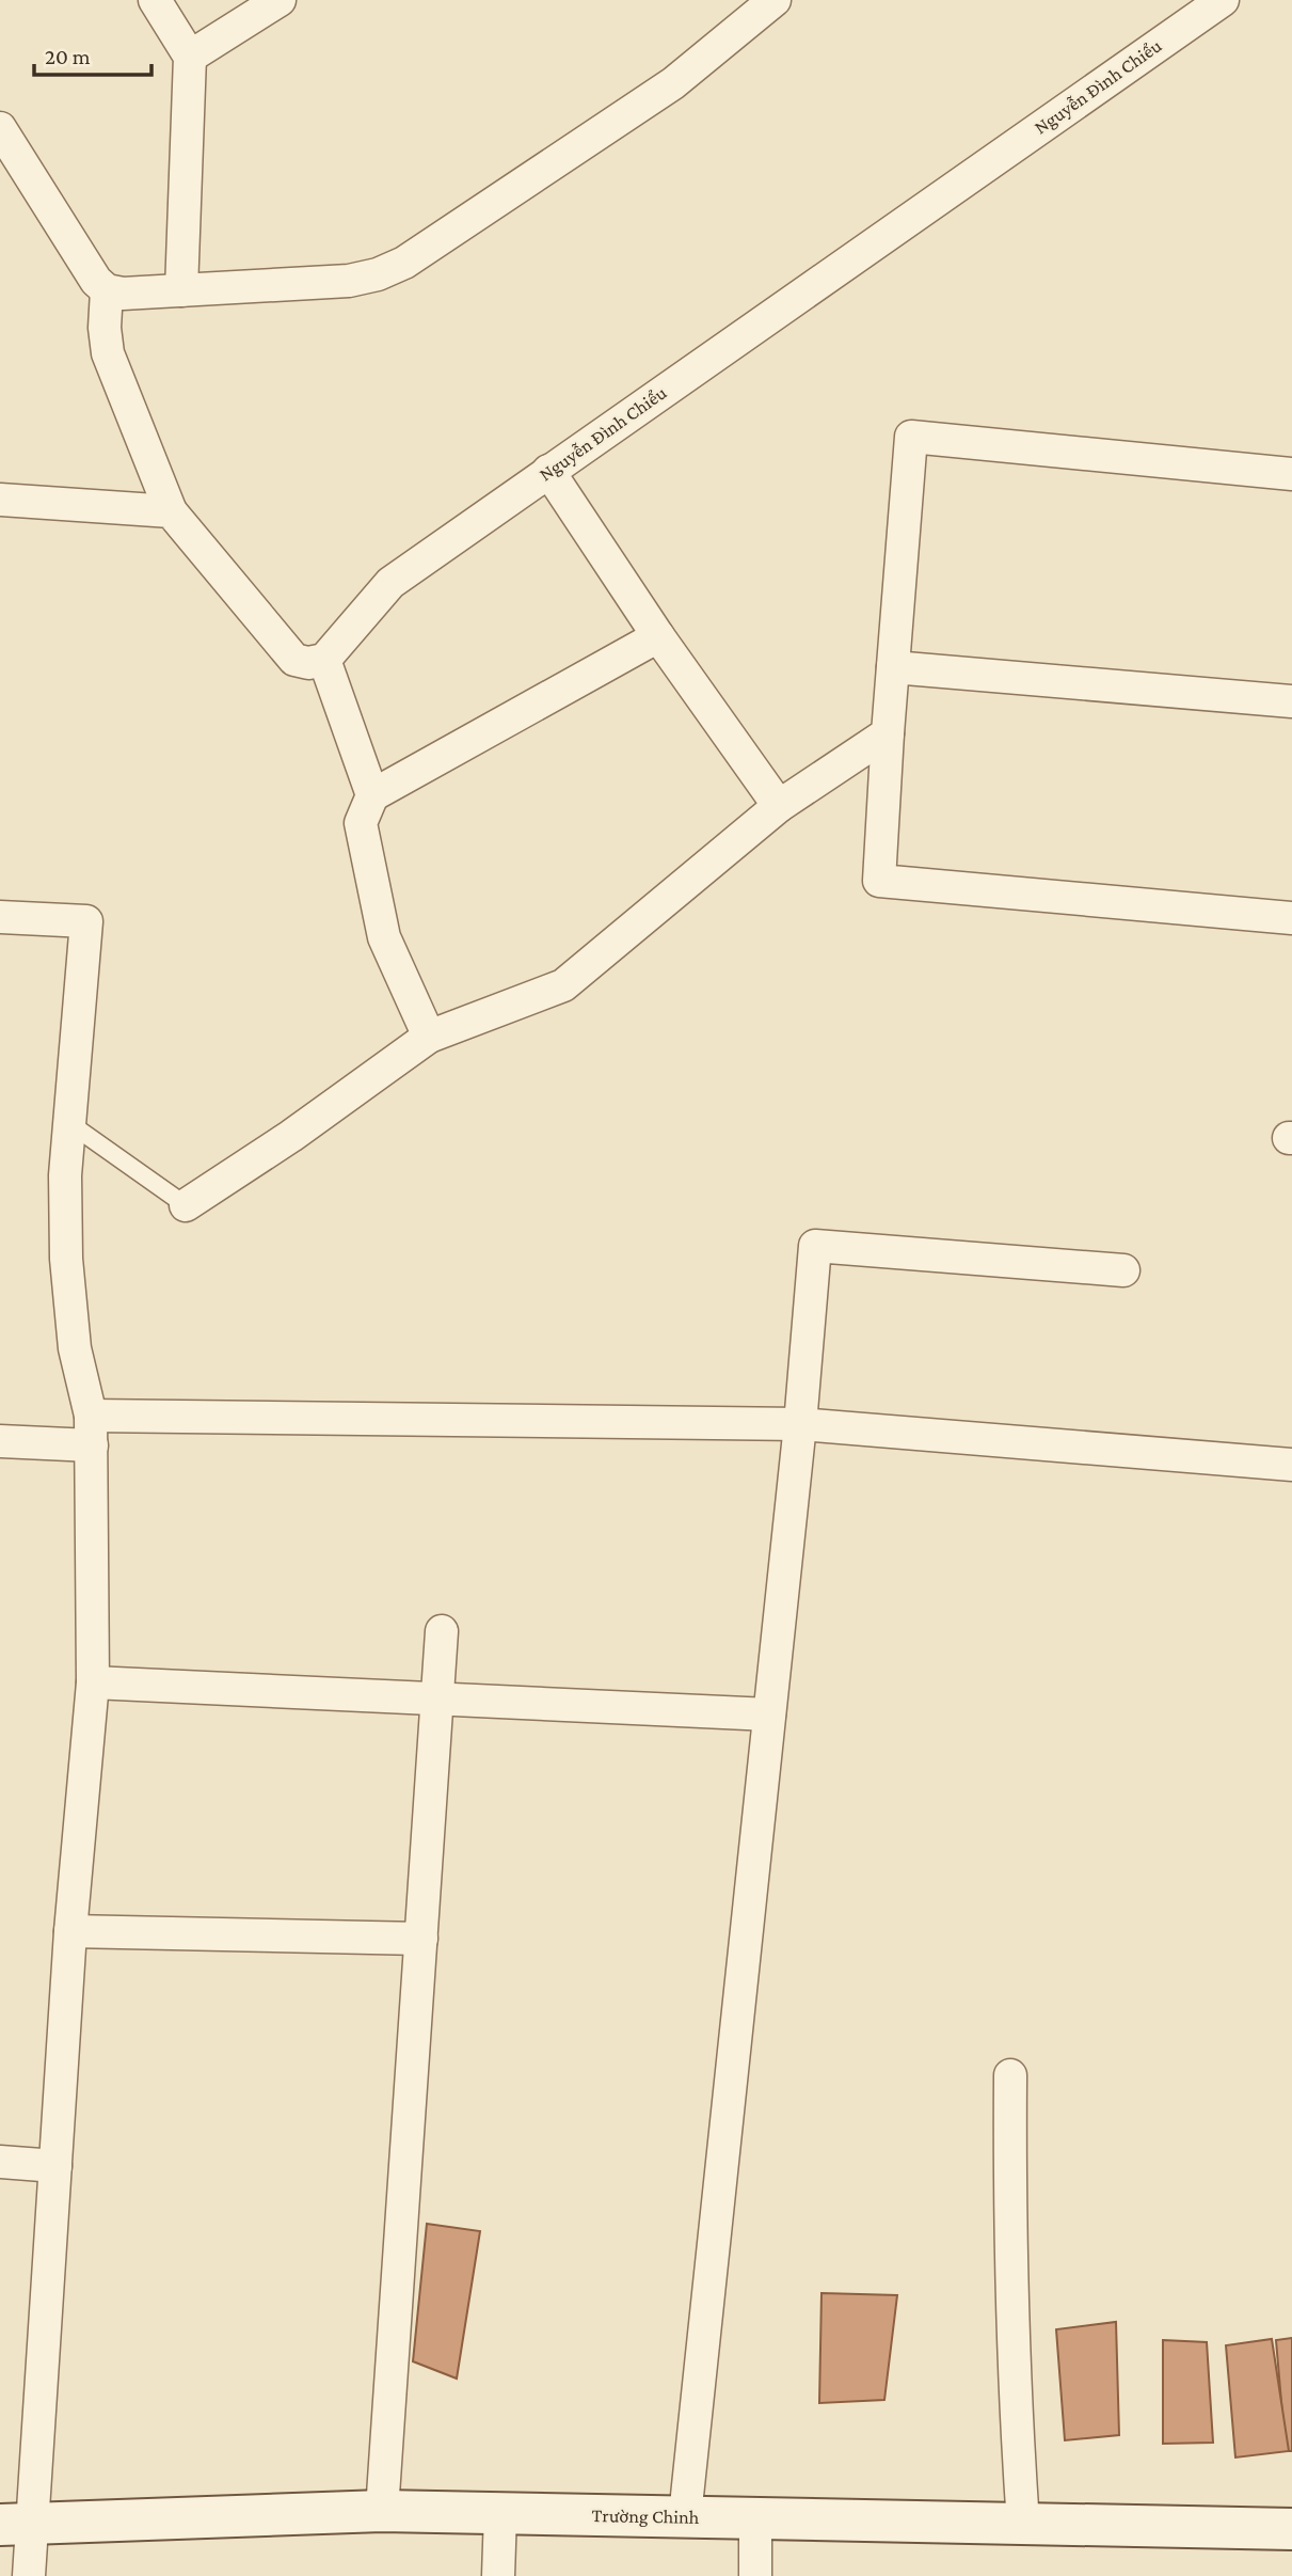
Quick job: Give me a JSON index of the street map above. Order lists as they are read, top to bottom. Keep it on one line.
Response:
{"streets":{"main road":["Trường Chinh"],"street":["Nguyễn Đình Chiểu"]},"scale_bar":"20 m"}
